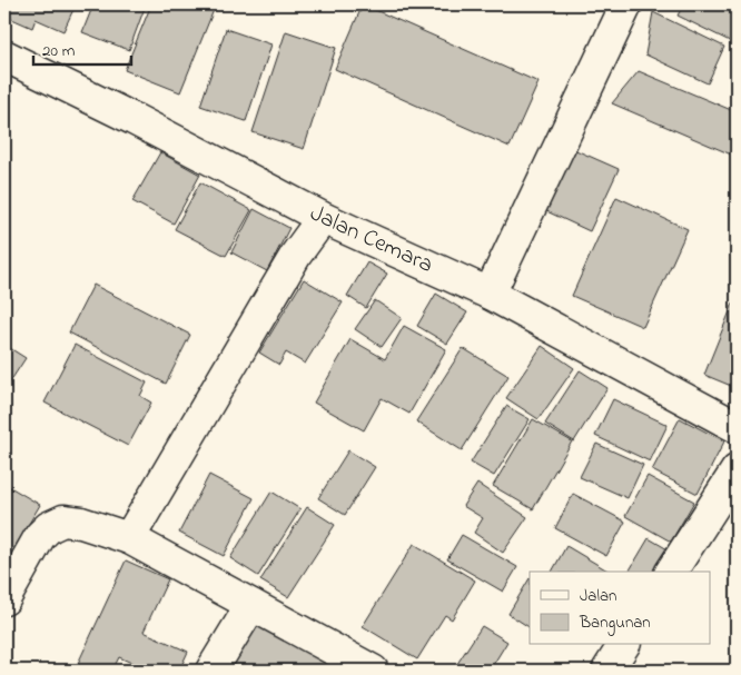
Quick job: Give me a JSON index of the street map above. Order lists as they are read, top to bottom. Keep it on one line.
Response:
{"streets":{"street":["Jalan Cemara"]},"legend":["Jalan","Bangunan"],"scale_bar":"20 m"}
